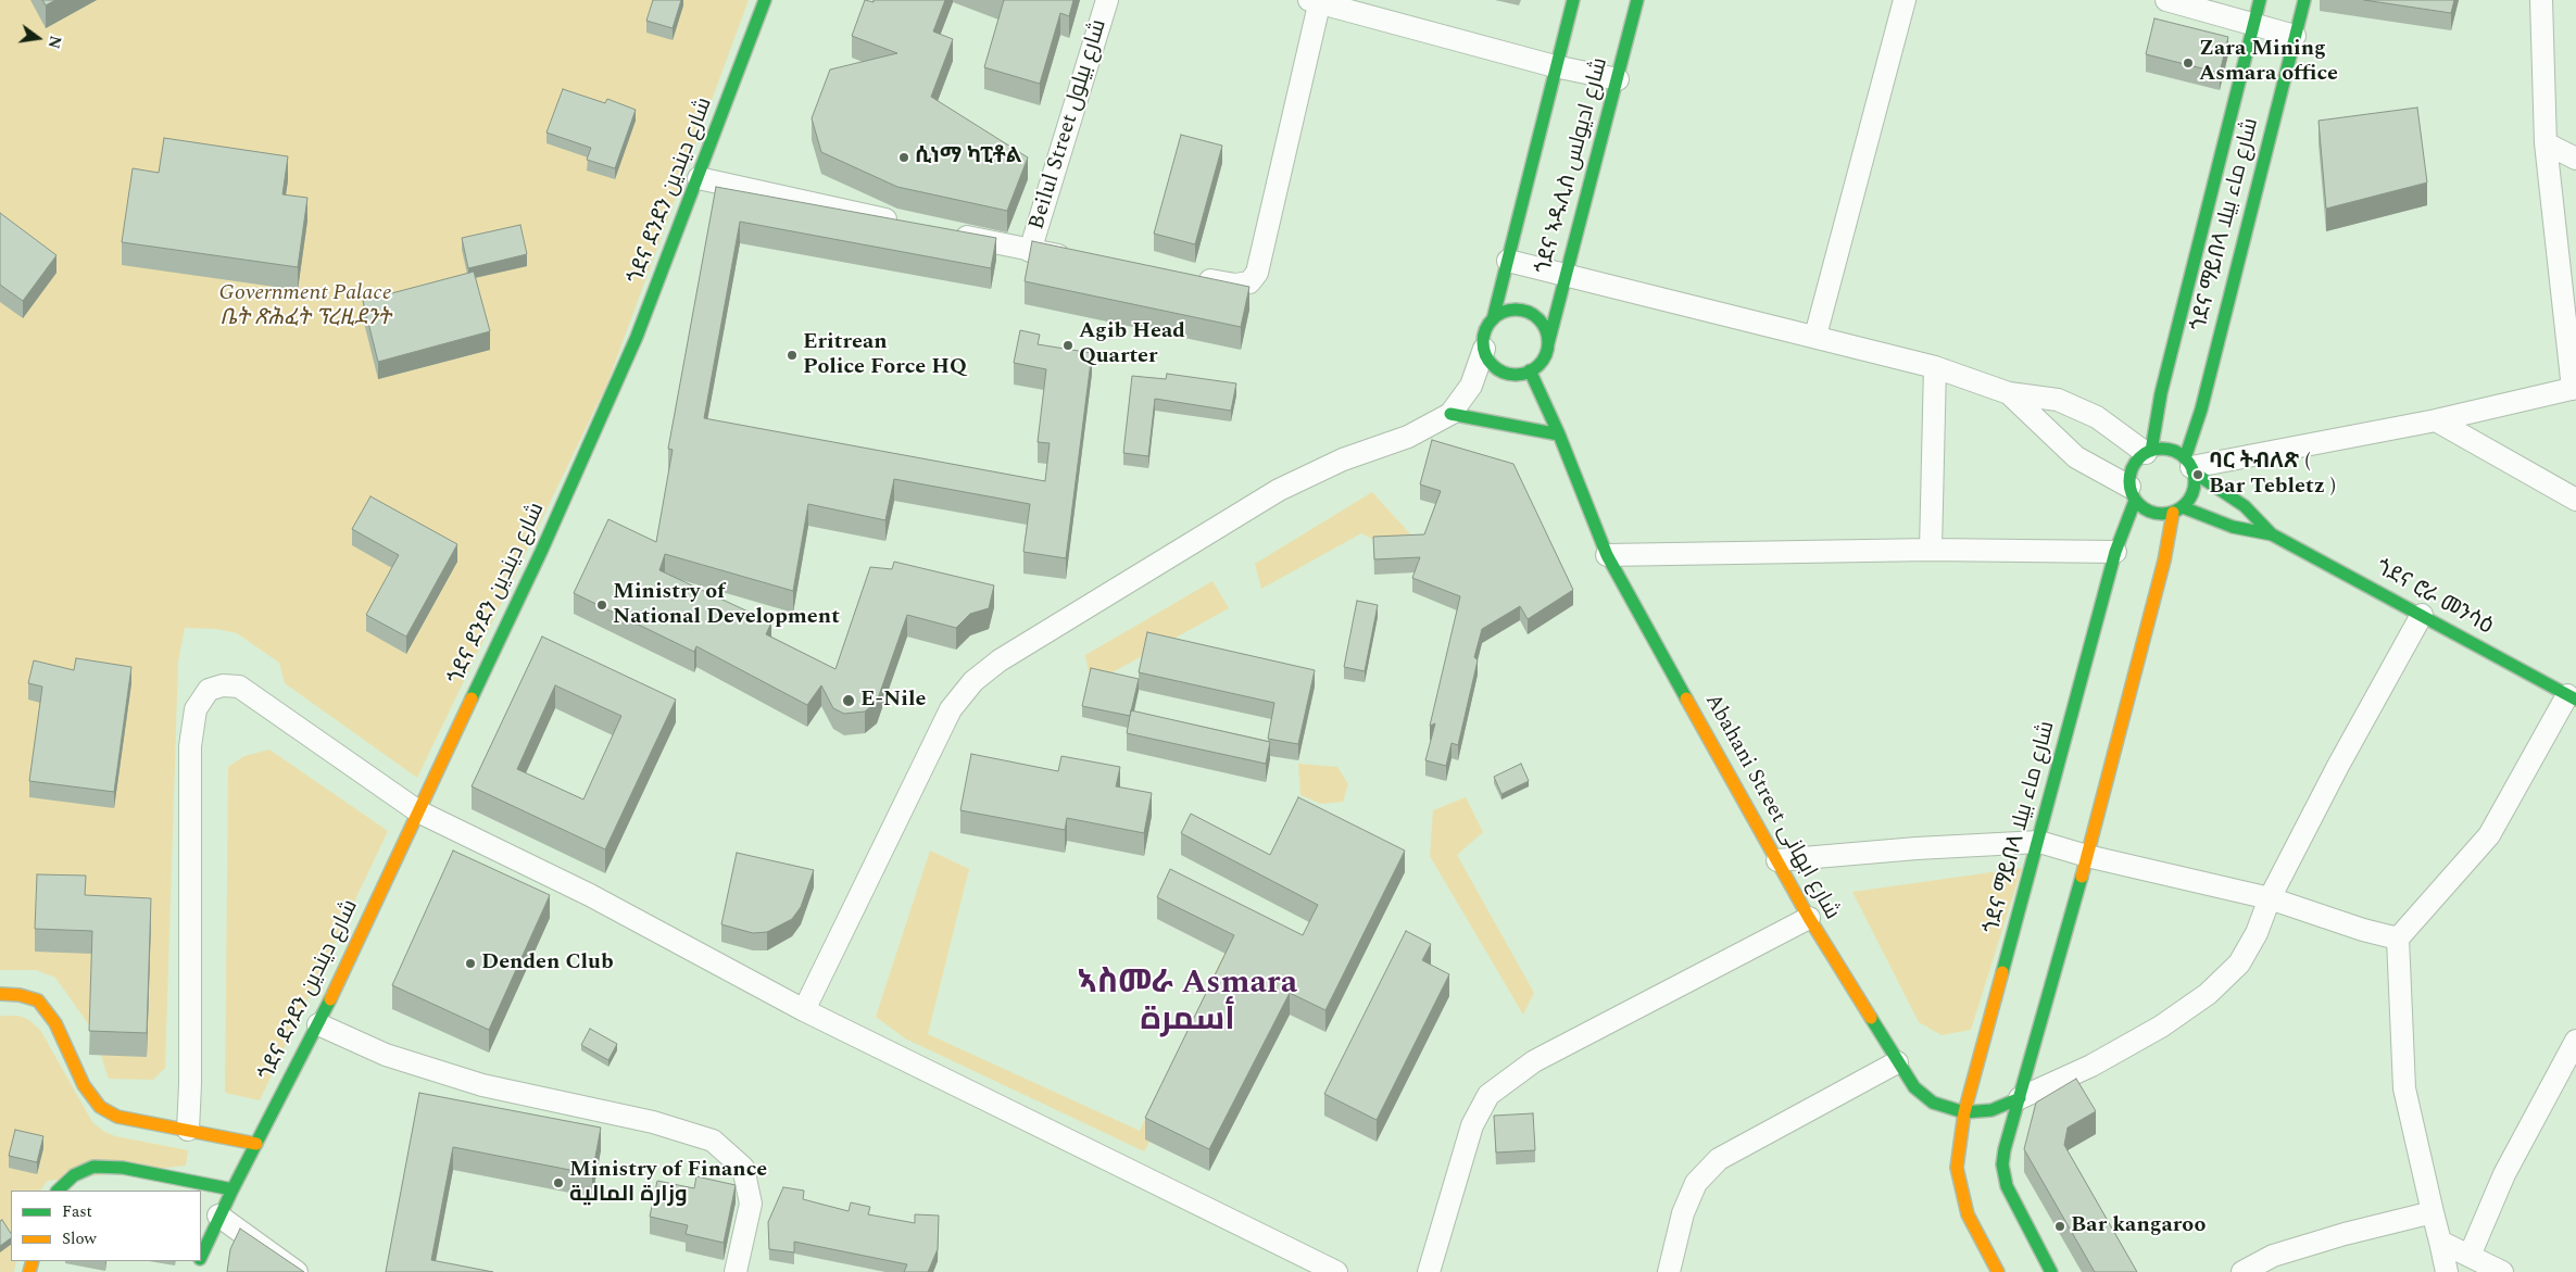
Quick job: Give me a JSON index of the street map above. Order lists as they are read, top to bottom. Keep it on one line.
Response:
{"streets":{"main road":["ጎደና ኣዱሊስ شارع اديولس","ጎደና ደንደን شارع ديندين","ጎደና ማይበላ شارع ماء بيلا","ጎደና ሮራ መንሳዕ","Abahani Street شارع ابهانى"],"street":["Beilul Street شارع بيلول"]},"crossings":[["ጎደና ኣዱሊስ شارع اديولس","Abahani Street شارع ابهانى"],["ጎደና ማይበላ شارع ماء بيلا","ጎደና ሮራ መንሳዕ"],["ጎደና ማይበላ شارع ماء بيلا","Abahani Street شارع ابهانى"]],"districts":["ኣስመራ Asmara أسمرة"],"parks":["Government Palace ቤት ጽሕፈት ፕረዚደንት"],"places":["Zara Mining Asmara office","ሲነማ ካፒቶል","Agib Head Quarter","Eritrean Police Force HQ","ባር ትብለጽ ( Bar Tebletz )","Ministry of National Development","E-Nile","Denden Club","Ministry of Finance وزارة المالية","Bar kangaroo"],"legend":["Fast","Slow"],"north":"right"}
